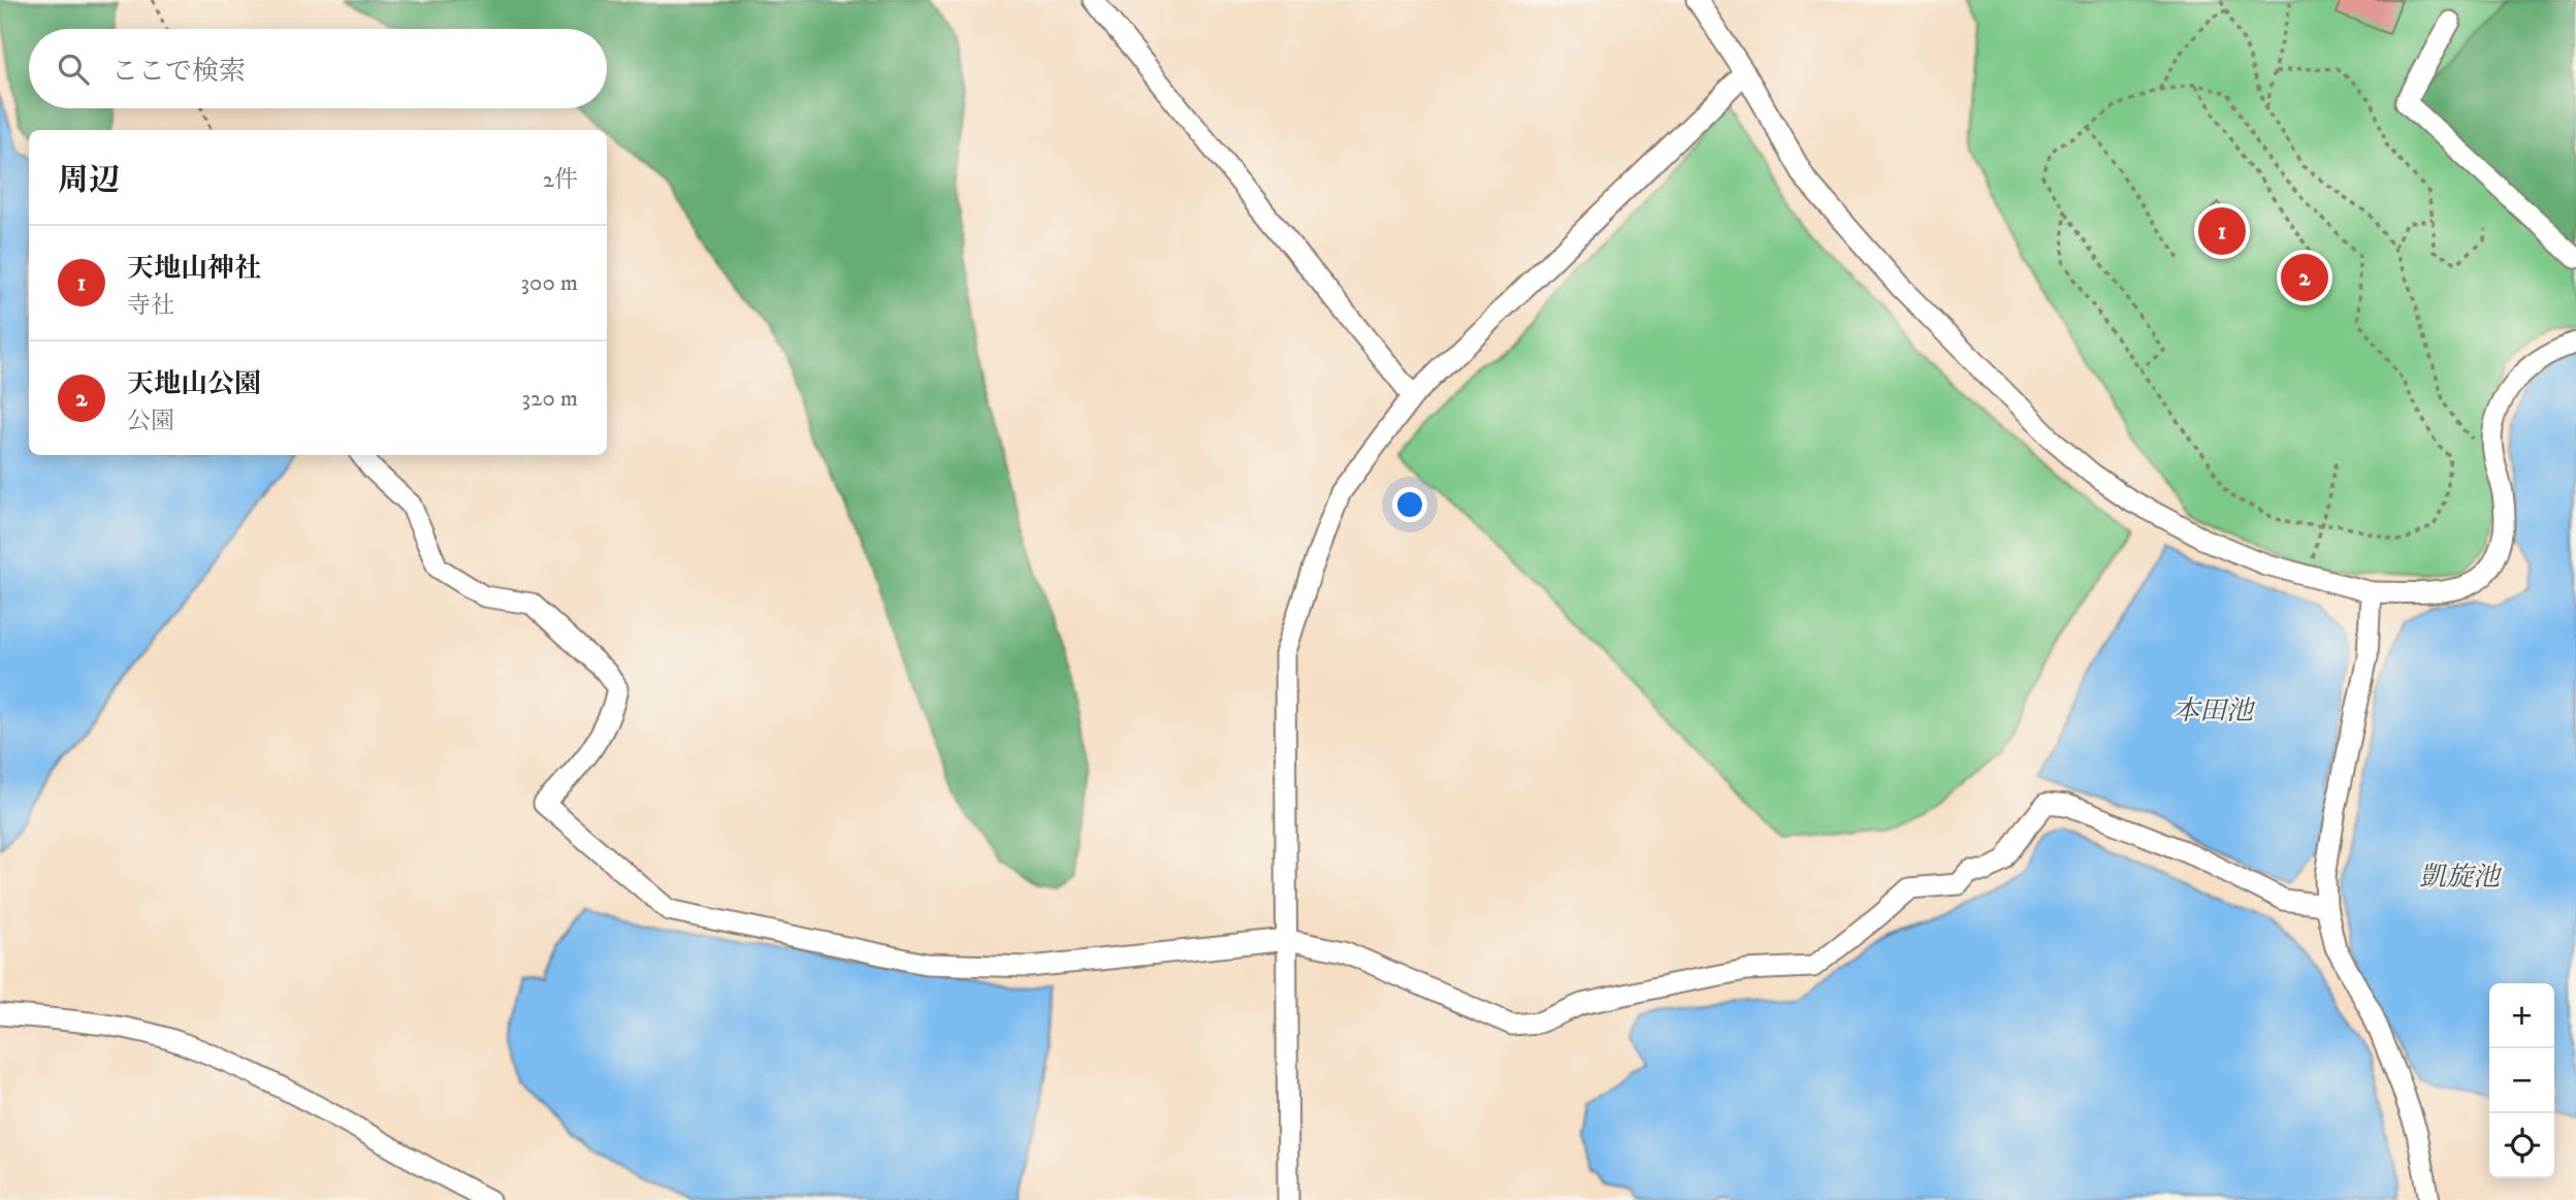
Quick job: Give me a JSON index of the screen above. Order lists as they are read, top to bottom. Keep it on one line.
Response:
{"water":["本田池","凱旋池"],"page":{"search":"ここで検索","heading":["周辺","2件"],"pins":["1","2"],"list":[{"mark":"1","name":"天地山神社","note":"寺社","value":"300 m"},{"mark":"2","name":"天地山公園","note":"公園","value":"320 m"}],"map_buttons":["+","−"]}}
